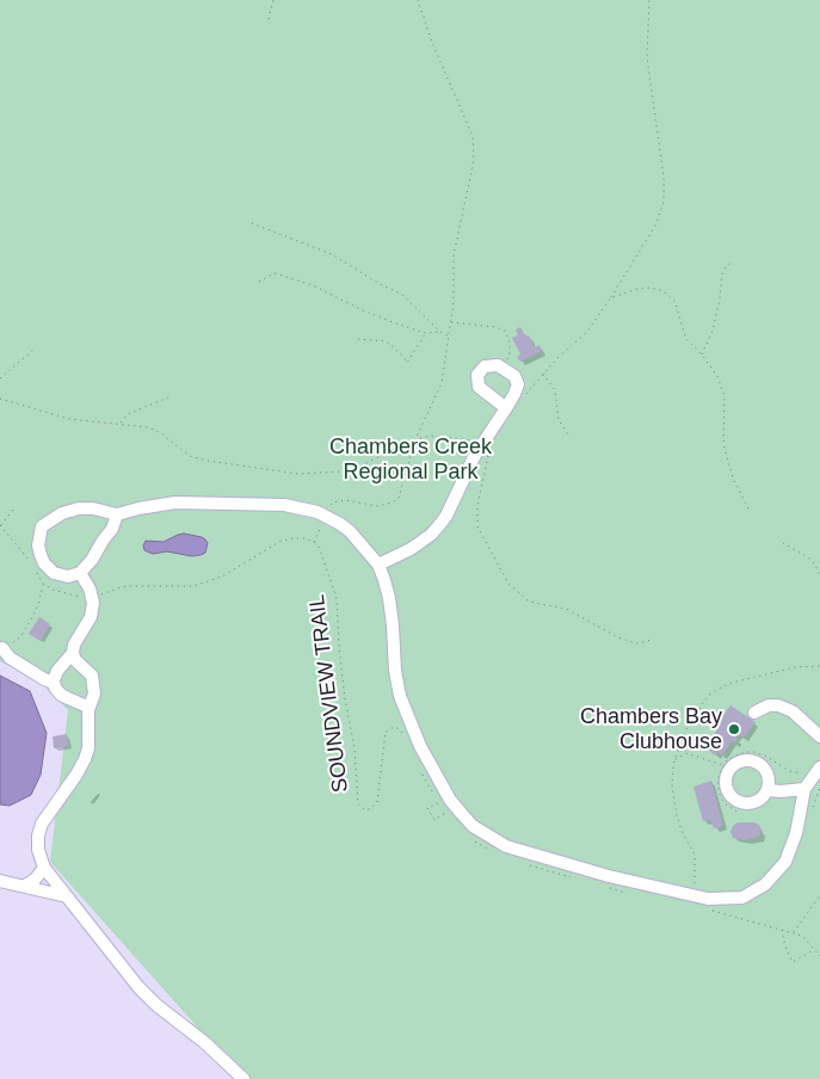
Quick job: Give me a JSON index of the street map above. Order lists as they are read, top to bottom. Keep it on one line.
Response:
{"streets":{"path":["SOUNDVIEW TRAIL"]},"parks":["Chambers Creek Regional Park"],"places":["Chambers Bay Clubhouse"]}
